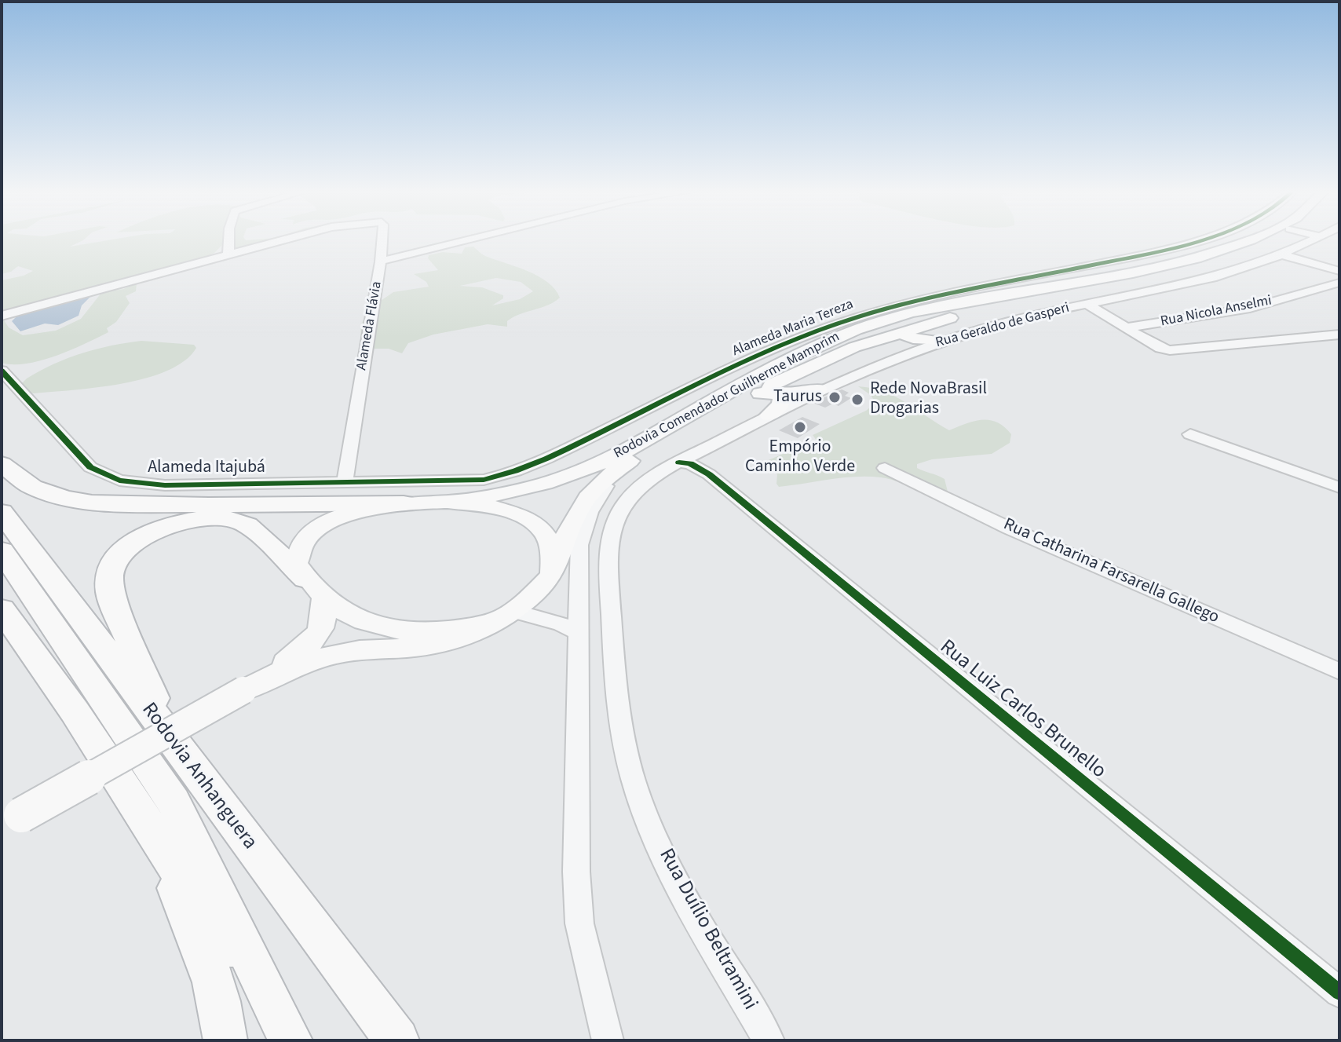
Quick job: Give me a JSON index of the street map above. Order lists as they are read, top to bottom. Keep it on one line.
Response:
{"streets":{"highway":["Rodovia Anhanguera"],"main road":["Rodovia Comendador Guilherme Mamprim"],"street":["Rua Nicola Anselmi","Alameda Flávia","Rua Geraldo de Gasperi","Alameda Maria Tereza","Alameda Itajubá","Rua Catharina Farsarella Gallego","Rua Luiz Carlos Brunello","Rua Duílio Beltramini"]},"crossings":[["Alameda Flávia","Alameda Maria Tereza"],["Alameda Flávia","Alameda Itajubá"],["Alameda Maria Tereza","Rodovia Comendador Guilherme Mamprim"],["Alameda Maria Tereza","Alameda Itajubá"],["Rua Luiz Carlos Brunello","Rua Duílio Beltramini"]],"places":["Taurus","Rede NovaBrasil Drogarias","Empório Caminho Verde"]}
